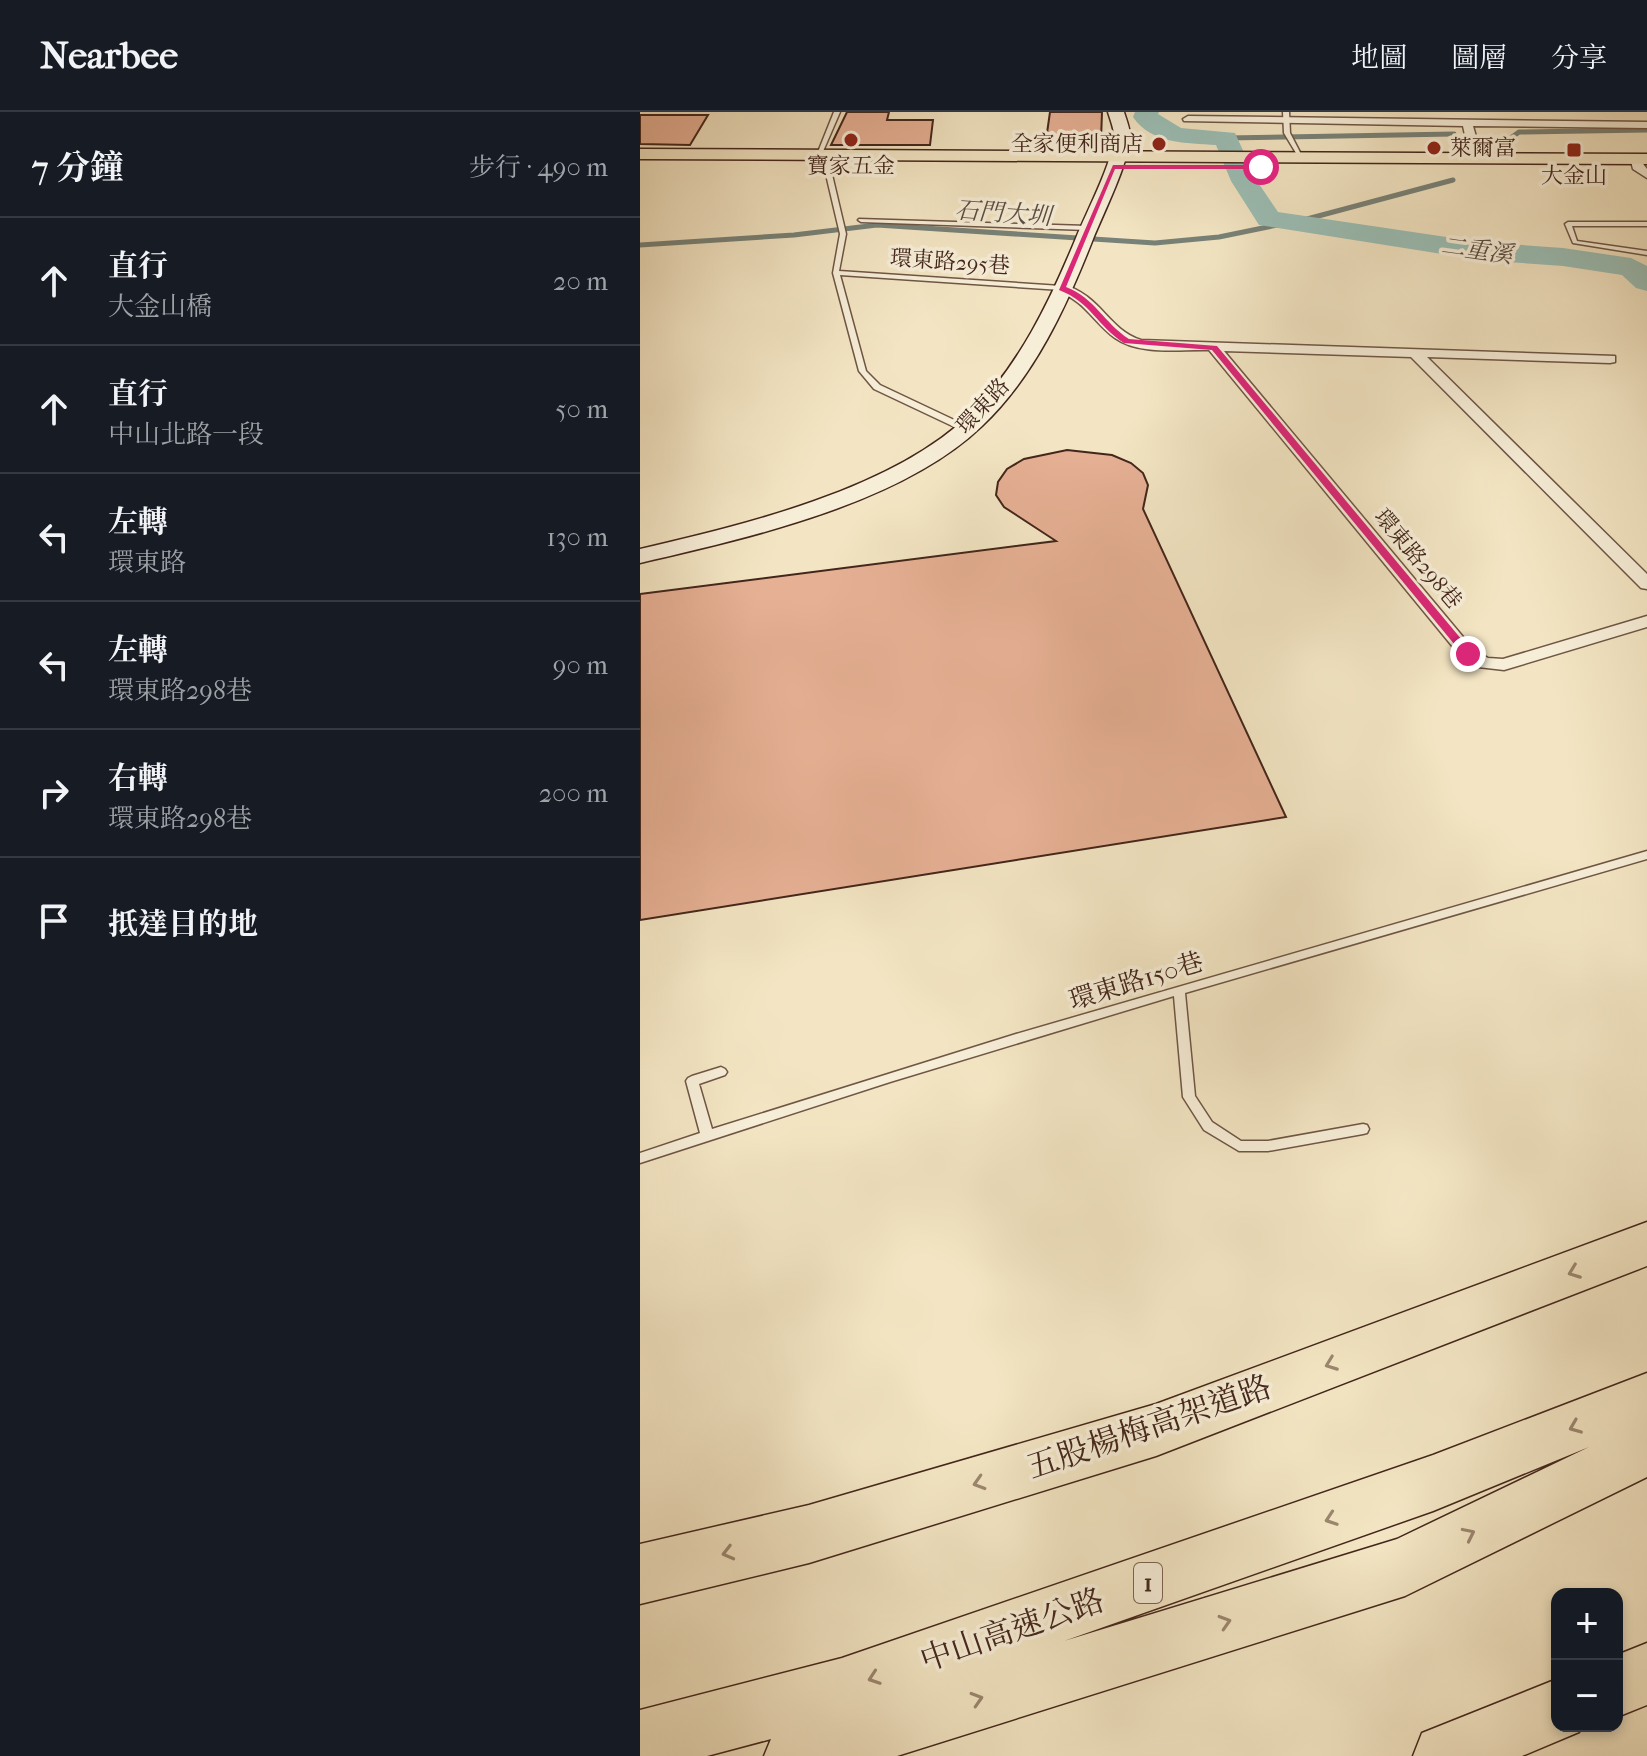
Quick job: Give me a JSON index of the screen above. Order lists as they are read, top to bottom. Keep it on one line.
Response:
{"streets":{"highway":["五股楊梅高架道路","1","中山高速公路"],"street":["環東路","環東路298巷"],"lane":["環東路295巷","環東路150巷"]},"crossings":[["環東路295巷","環東路"]],"one_way":["五股楊梅高架道路"],"water":["石門大圳","二重溪"],"places":{"other":["寶家五金","全家便利商店","萊爾富"],"transit":["大金山"]},"page":{"header":"Nearbee","nav":["地圖","圖層","分享"],"heading":["7 分鐘","步行 · 490 m"],"list":[["直行","大金山橋","20 m"],["直行","中山北路一段","50 m"],["左轉","環東路","130 m"],["左轉","環東路298巷","90 m"],["右轉","環東路298巷","200 m"],"抵達目的地"],"map_buttons":["+","−"]}}
